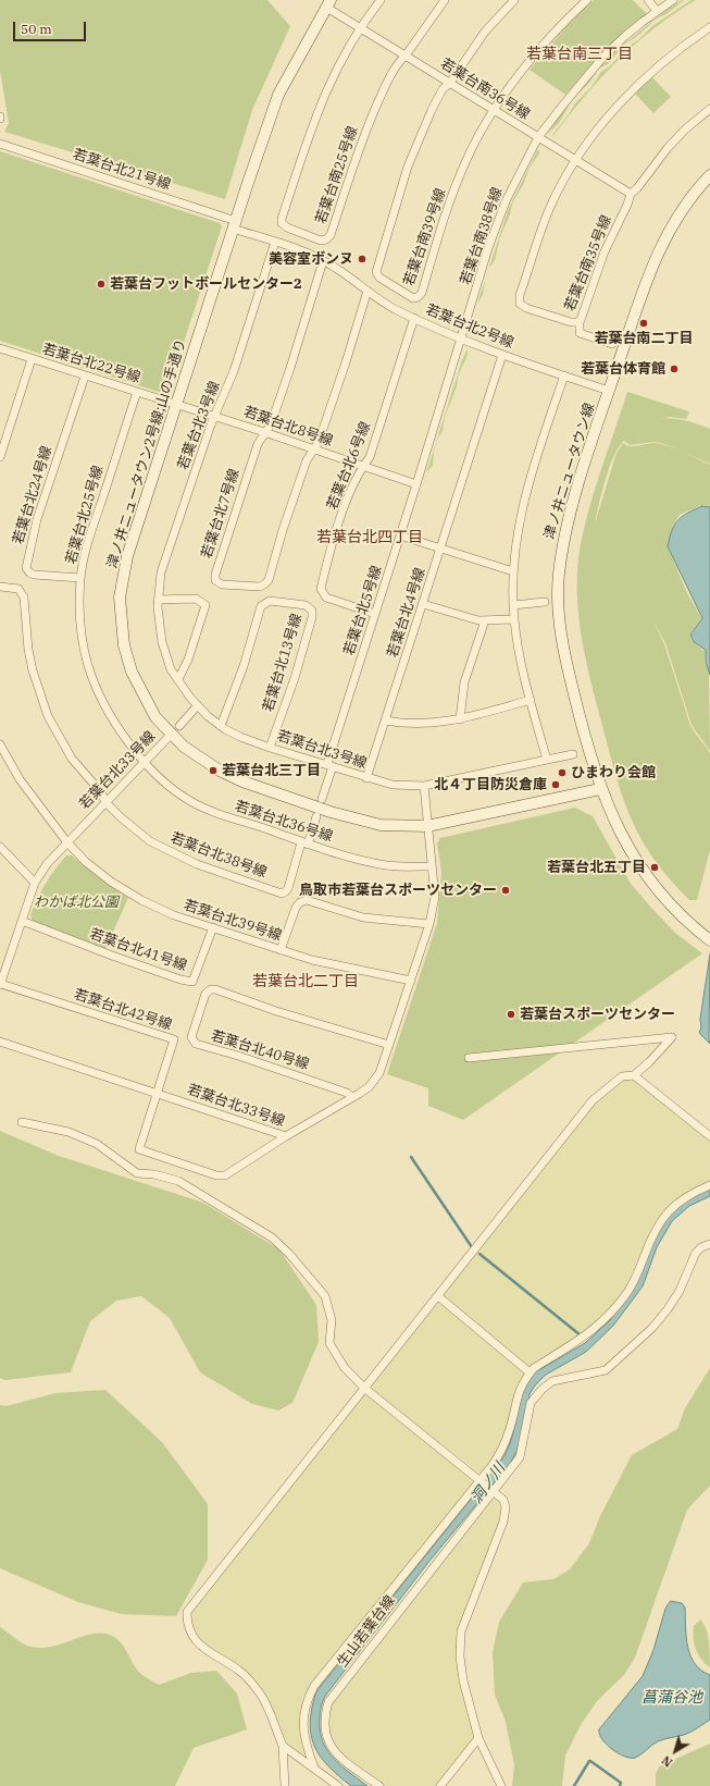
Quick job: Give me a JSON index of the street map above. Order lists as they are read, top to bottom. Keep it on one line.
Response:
{"streets":{"street":["若葉台南36号線","若葉台北21号線","若葉台南25号線","若葉台南38号線","若葉台南39号線","若葉台南35号線","若葉台北2号線","若葉台北22号線","若葉台北3号線","若葉台北8号線","津ノ井ニュータウン2号線;山の手通り","若葉台北6号線","津ノ井ニュータウン線","若葉台北24号線","若葉台北7号線","若葉台北25号線","若葉台北5号線","若葉台北4号線","若葉台北13号線","若葉台北33号線","若葉台北36号線","若葉台北38号線","若葉台北39号線","若葉台北41号線","若葉台北42号線","若葉台北40号線","生山若葉台線"]},"crossings":[["若葉台南36号線","若葉台南25号線"],["若葉台南36号線","若葉台南38号線"],["若葉台南36号線","若葉台南39号線"],["若葉台南36号線","若葉台南35号線"],["若葉台南36号線","津ノ井ニュータウン2号線;山の手通り"],["若葉台北21号線","若葉台北2号線"],["若葉台北21号線","津ノ井ニュータウン2号線;山の手通り"],["若葉台南38号線","若葉台北2号線"],["若葉台南38号線","若葉台北5号線"],["若葉台北2号線","若葉台北3号線"],["若葉台北2号線","津ノ井ニュータウン2号線;山の手通り"],["若葉台北2号線","若葉台北6号線"],["若葉台北2号線","津ノ井ニュータウン線"],["若葉台北2号線","若葉台北7号線"],["若葉台北2号線","若葉台北5号線"],["若葉台北2号線","若葉台北4号線"],["若葉台北22号線","若葉台北8号線"],["若葉台北22号線","津ノ井ニュータウン2号線;山の手通り"],["若葉台北22号線","若葉台北24号線"],["若葉台北22号線","若葉台北25号線"],["若葉台北3号線","若葉台北8号線"],["若葉台北3号線","若葉台北5号線"],["若葉台北3号線","若葉台北4号線"],["若葉台北3号線","若葉台北13号線"],["若葉台北3号線","若葉台北33号線"],["若葉台北8号線","津ノ井ニュータウン2号線;山の手通り"],["若葉台北8号線","若葉台北6号線"],["若葉台北8号線","若葉台北7号線"],["若葉台北8号線","若葉台北5号線"],["津ノ井ニュータウン2号線;山の手通り","津ノ井ニュータウン線"],["津ノ井ニュータウン2号線;山の手通り","若葉台北33号線"],["若葉台北6号線","若葉台北5号線"],["若葉台北24号線","若葉台北25号線"],["若葉台北25号線","若葉台北33号線"],["若葉台北25号線","若葉台北36号線"],["若葉台北33号線","若葉台北36号線"],["若葉台北33号線","若葉台北38号線"],["若葉台北33号線","若葉台北39号線"],["若葉台北33号線","若葉台北41号線"],["若葉台北33号線","若葉台北42号線"],["若葉台北33号線","若葉台北40号線"],["若葉台北36号線","若葉台北38号線"],["若葉台北39号線","若葉台北41号線"]],"districts":["若葉台南三丁目","若葉台北四丁目","若葉台北二丁目"],"water":["洞ノ川","菖蒲谷池"],"parks":["わかば北公園"],"places":["美容室ボンヌ","若葉台フットボールセンター2","若葉台南二丁目","若葉台体育館","若葉台北三丁目","ひまわり会館","北４丁目防災倉庫","若葉台北五丁目","鳥取市若葉台スポーツセンター","若葉台スポーツセンター"],"scale_bar":"50 m","north":"bottom left"}
